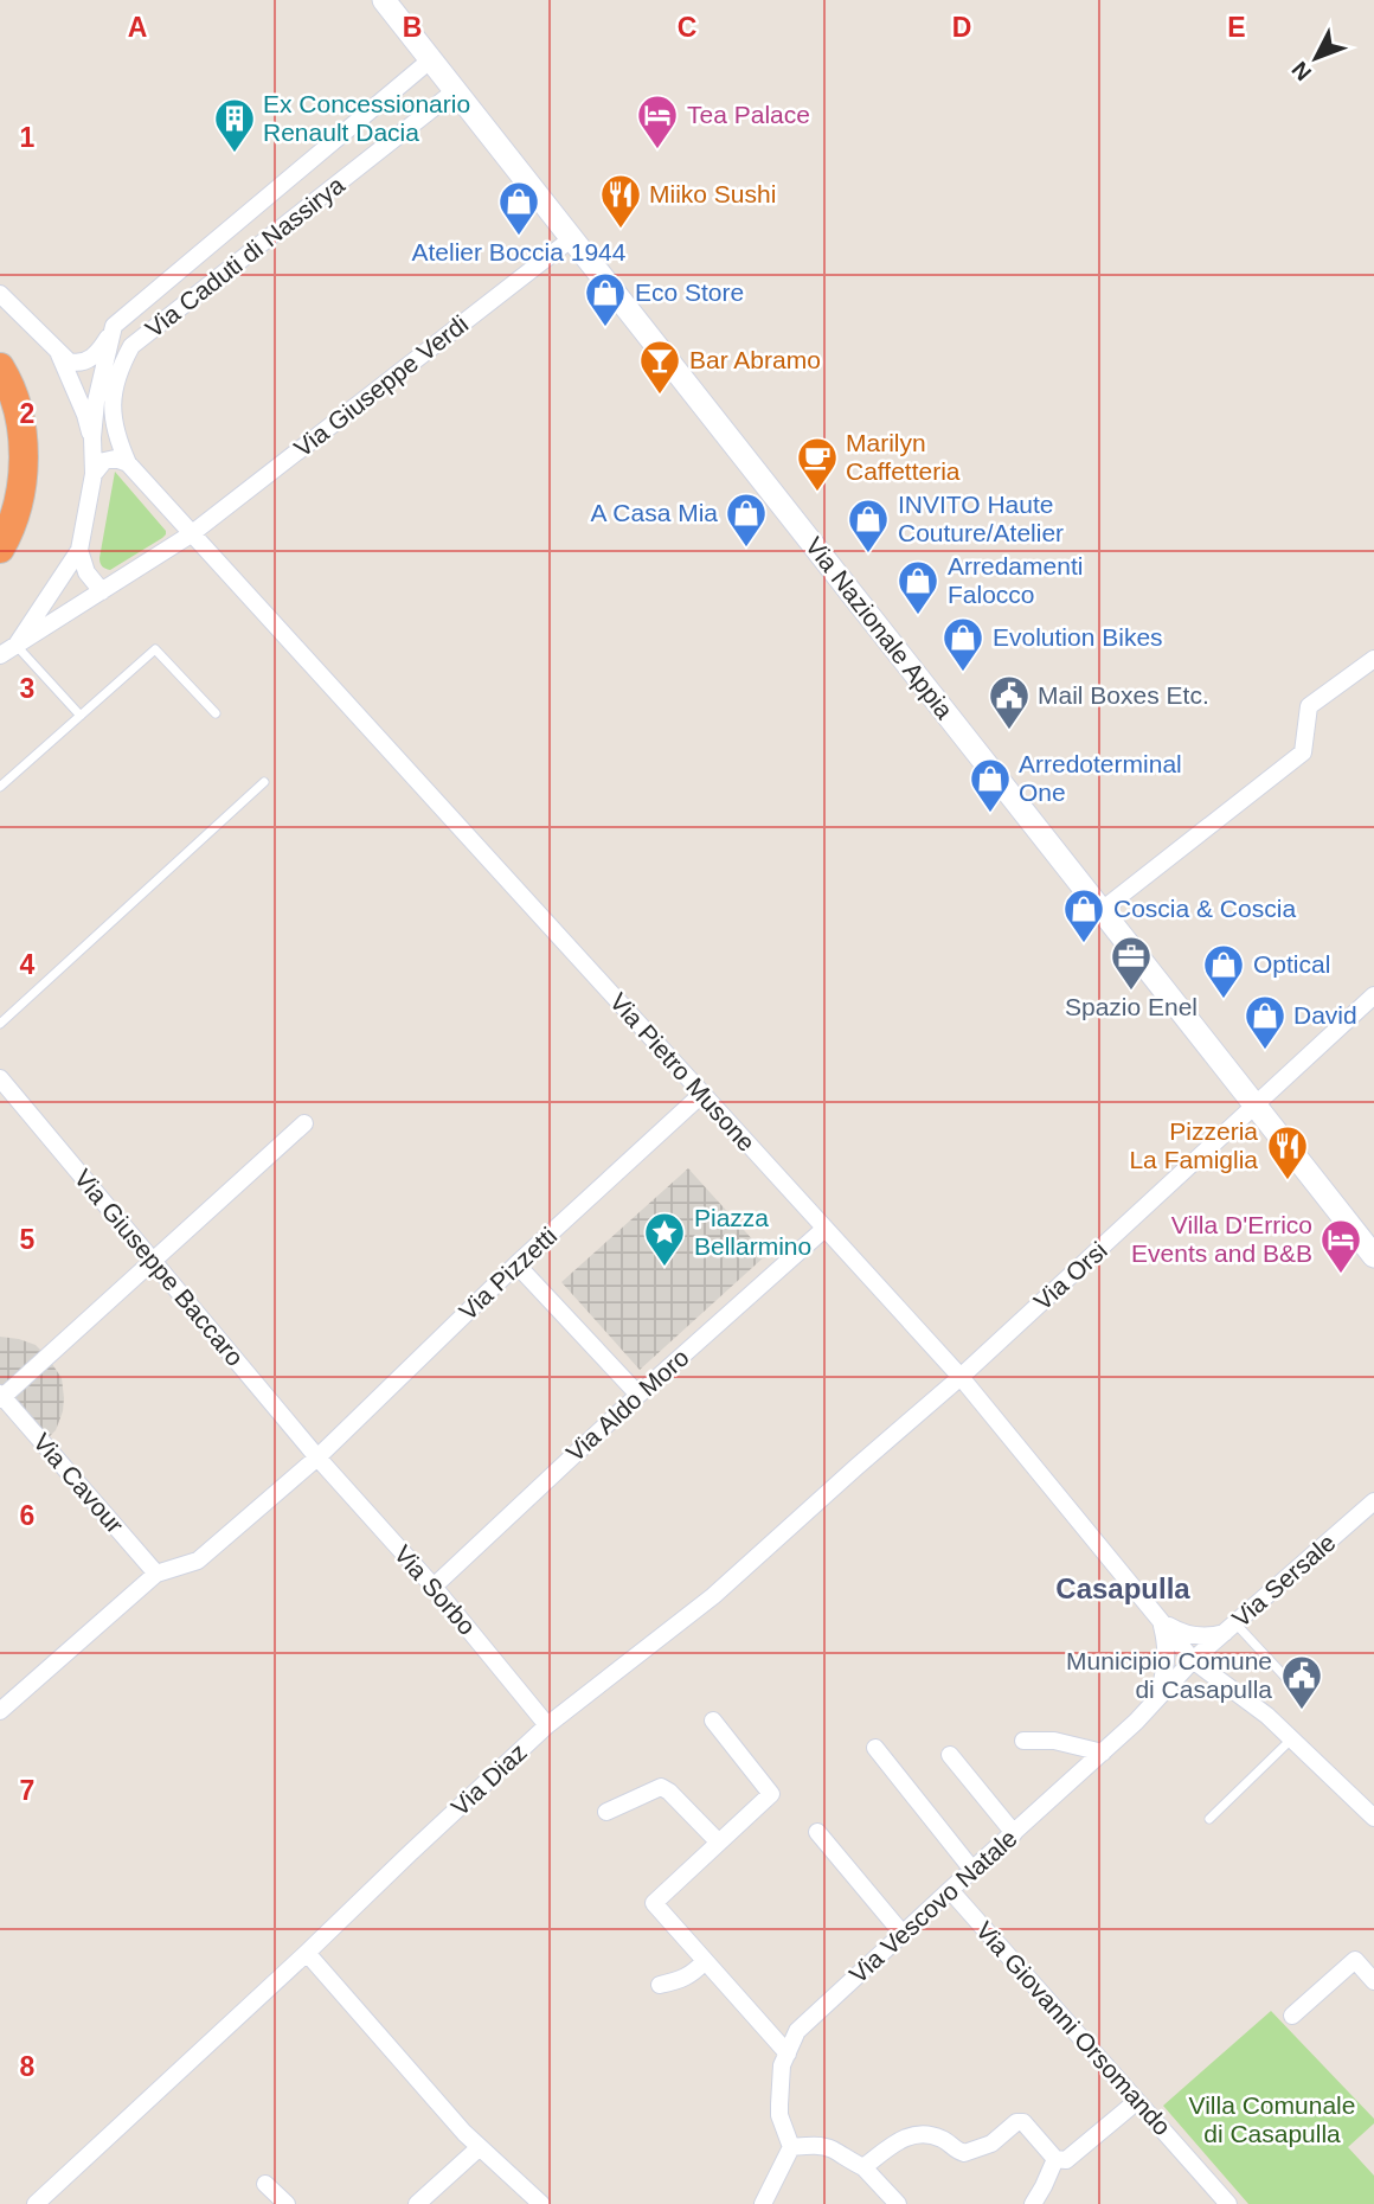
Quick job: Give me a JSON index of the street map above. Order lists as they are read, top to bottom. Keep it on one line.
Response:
{"streets":{"main road":["Via Nazionale Appia"],"street":["Via Caduti di Nassirya","Via Giuseppe Verdi","Via Pietro Musone","Via Giuseppe Baccaro","Via Pizzetti","Via Orsi","Via Aldo Moro","Via Cavour","Via Sersale","Via Sorbo","Via Diaz","Via Vescovo Natale","Via Giovanni Orsomando"]},"crossings":[["Via Caduti di Nassirya","Via Nazionale Appia"],["Via Caduti di Nassirya","Via Pietro Musone"],["Via Giuseppe Verdi","Via Nazionale Appia"],["Via Giuseppe Verdi","Via Pietro Musone"],["Via Nazionale Appia","Via Orsi"],["Via Pietro Musone","Via Pizzetti"],["Via Pietro Musone","Via Orsi"],["Via Pietro Musone","Via Aldo Moro"],["Via Pietro Musone","Via Sersale"],["Via Pietro Musone","Via Diaz"],["Via Pietro Musone","Via Vescovo Natale"],["Via Giuseppe Baccaro","Via Pizzetti"],["Via Giuseppe Baccaro","Via Sorbo"],["Via Pizzetti","Via Cavour"],["Via Pizzetti","Via Sorbo"],["Via Orsi","Via Diaz"],["Via Aldo Moro","Via Sorbo"],["Via Sersale","Via Vescovo Natale"],["Via Sorbo","Via Diaz"],["Via Vescovo Natale","Via Giovanni Orsomando"]],"districts":["Casapulla"],"parks":["Villa Comunale di Casapulla"],"places":{"hotel":["Tea Palace","Villa D'Errico Events and B&B"],"building":["Ex Concessionario Renault Dacia"],"restaurant":["Miiko Sushi","Pizzeria La Famiglia"],"shop":["Atelier Boccia 1944","Eco Store","A Casa Mia","INVITO Haute Couture/Atelier","Arredamenti Falocco","Evolution Bikes","Arredoterminal One","Coscia & Coscia","Optical","David"],"bar":["Bar Abramo"],"cafe":["Marilyn Caffetteria"],"public building":["Mail Boxes Etc.","Municipio Comune di Casapulla"],"office":["Spazio Enel"],"place":["Piazza Bellarmino"]},"north":"bottom left","grid":{"columns":["A","B","C","D","E"],"rows":["1","2","3","4","5","6","7","8"]}}
